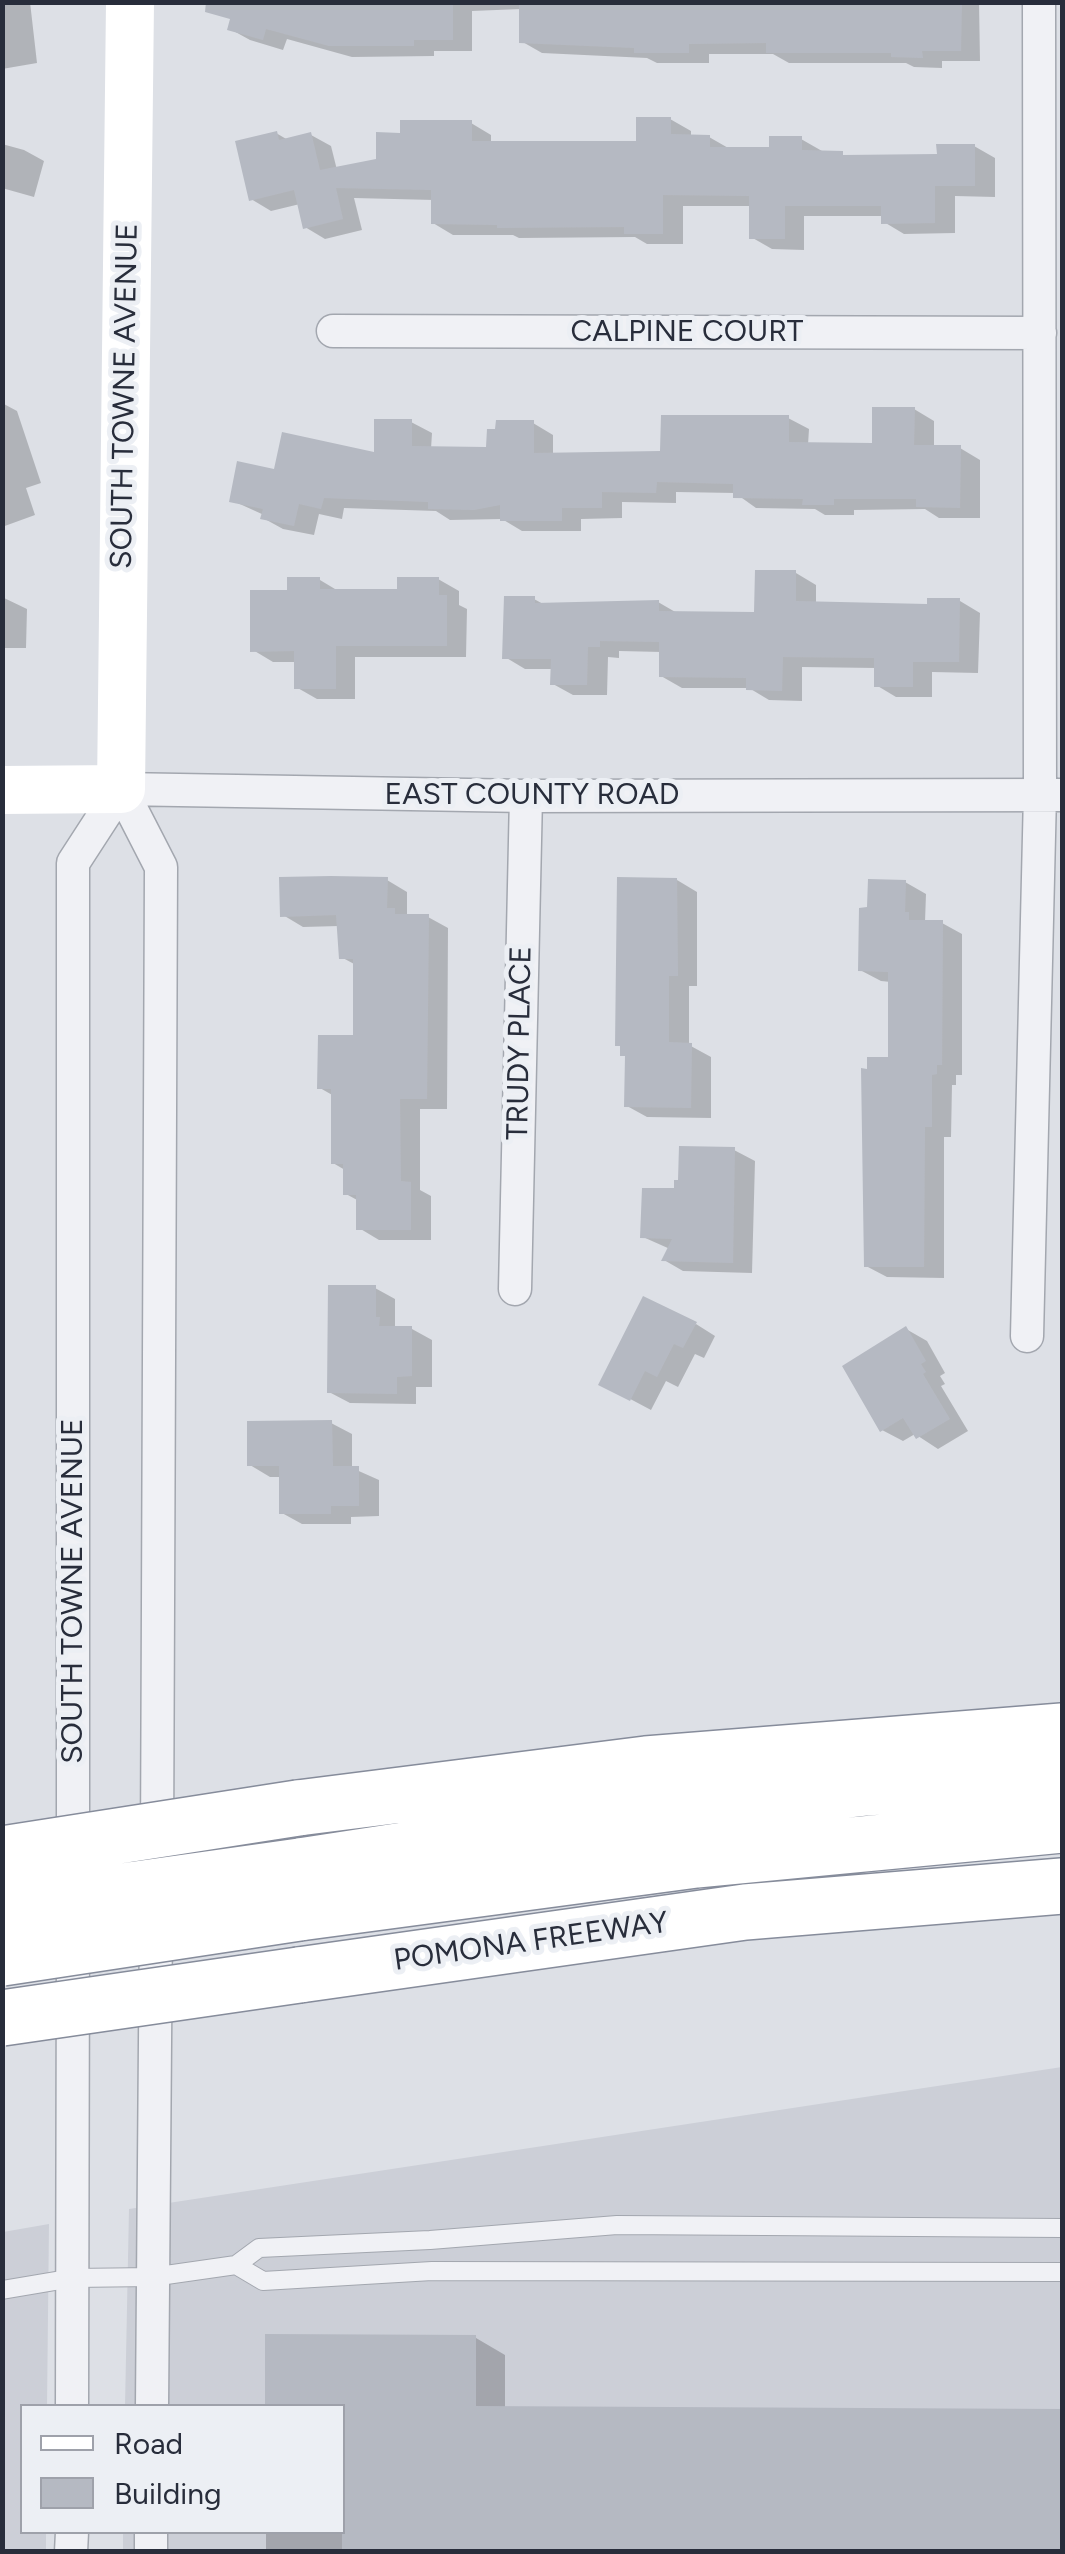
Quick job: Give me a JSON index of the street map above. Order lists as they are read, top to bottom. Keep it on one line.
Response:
{"streets":{"highway":["POMONA FREEWAY"],"street":["CALPINE COURT","SOUTH TOWNE AVENUE","EAST COUNTY ROAD","TRUDY PLACE"]},"crossings":[["SOUTH TOWNE AVENUE","EAST COUNTY ROAD"],["EAST COUNTY ROAD","TRUDY PLACE"]],"legend":["Road","Building"]}
